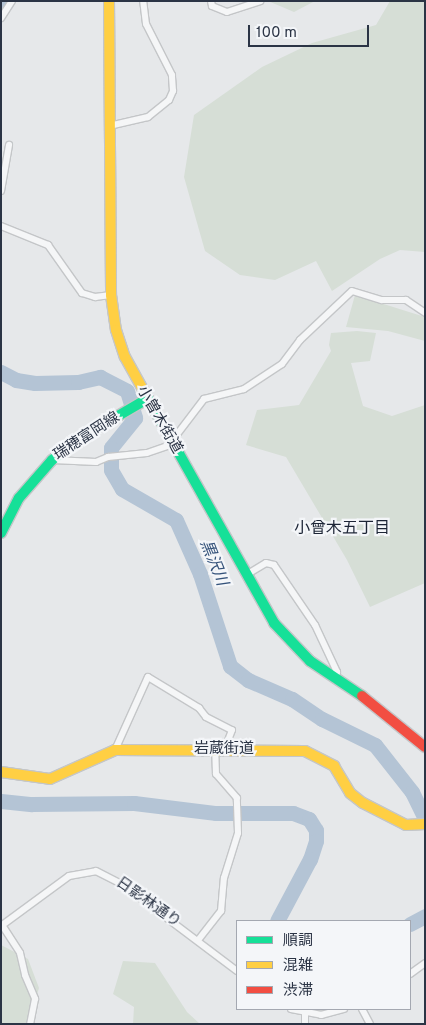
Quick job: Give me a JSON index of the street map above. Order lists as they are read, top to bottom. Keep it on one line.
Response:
{"streets":{"main road":["小曽木街道","瑞穂富岡線","岩蔵街道"],"street":["日影林通り"]},"crossings":[["小曽木街道","瑞穂富岡線"]],"districts":["小曾木五丁目"],"water":["黒沢川"],"legend":["順調","混雑","渋滞"],"scale_bar":"100 m"}
